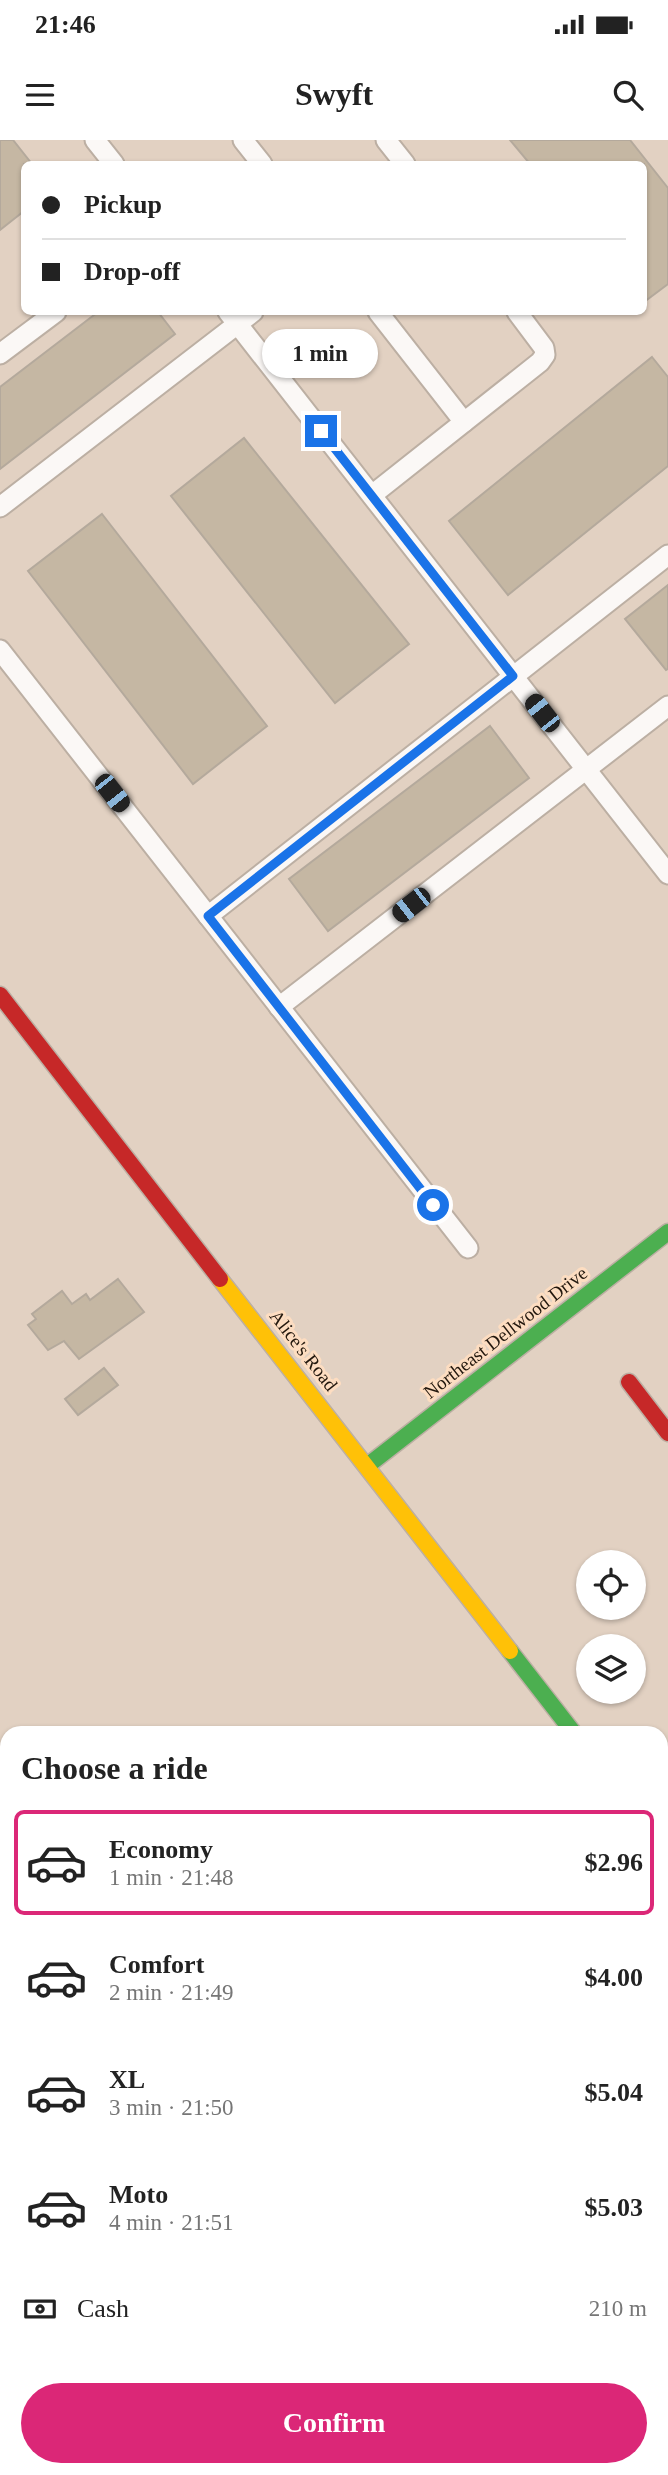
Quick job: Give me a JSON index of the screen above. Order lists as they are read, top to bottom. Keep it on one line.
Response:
{"streets":{"main road":["Northeast Dellwood Drive","Alice's Road"]},"crossings":[["Northeast Dellwood Drive","Alice's Road"]],"page":{"status":"21:46","header":"Swyft","banner":["Pickup","Drop-off"],"bubble":"1 min","heading":"Choose a ride","list":[{"name":"Economy","note":"1 min · 21:48","value":"$2.96"},{"name":"Comfort","note":"2 min · 21:49","value":"$4.00"},{"name":"XL","note":"3 min · 21:50","value":"$5.04"},{"name":"Moto","note":"4 min · 21:51","value":"$5.03"}],"pay":["Cash","210 m"],"buttons":"Confirm"}}
